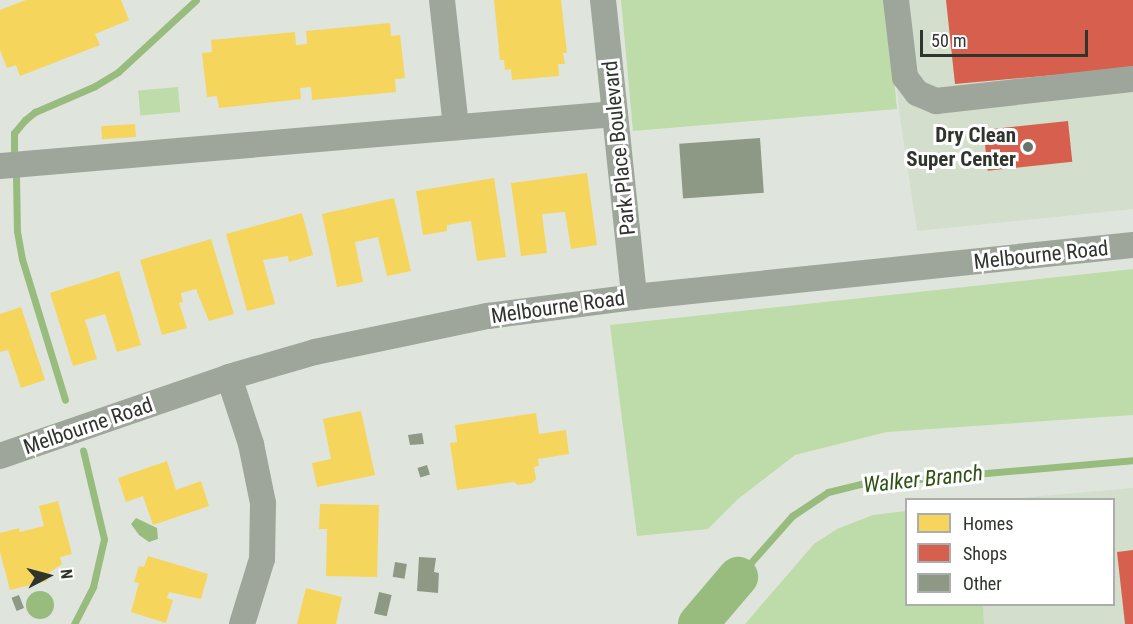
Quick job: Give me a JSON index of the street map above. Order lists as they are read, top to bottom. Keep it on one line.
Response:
{"streets":{"street":["Park Place Boulevard","Melbourne Road"]},"crossings":[["Park Place Boulevard","Melbourne Road"]],"water":["Walker Branch"],"places":["Dry Clean Super Center"],"legend":["Homes","Shops","Other"],"scale_bar":"50 m","north":"right"}
